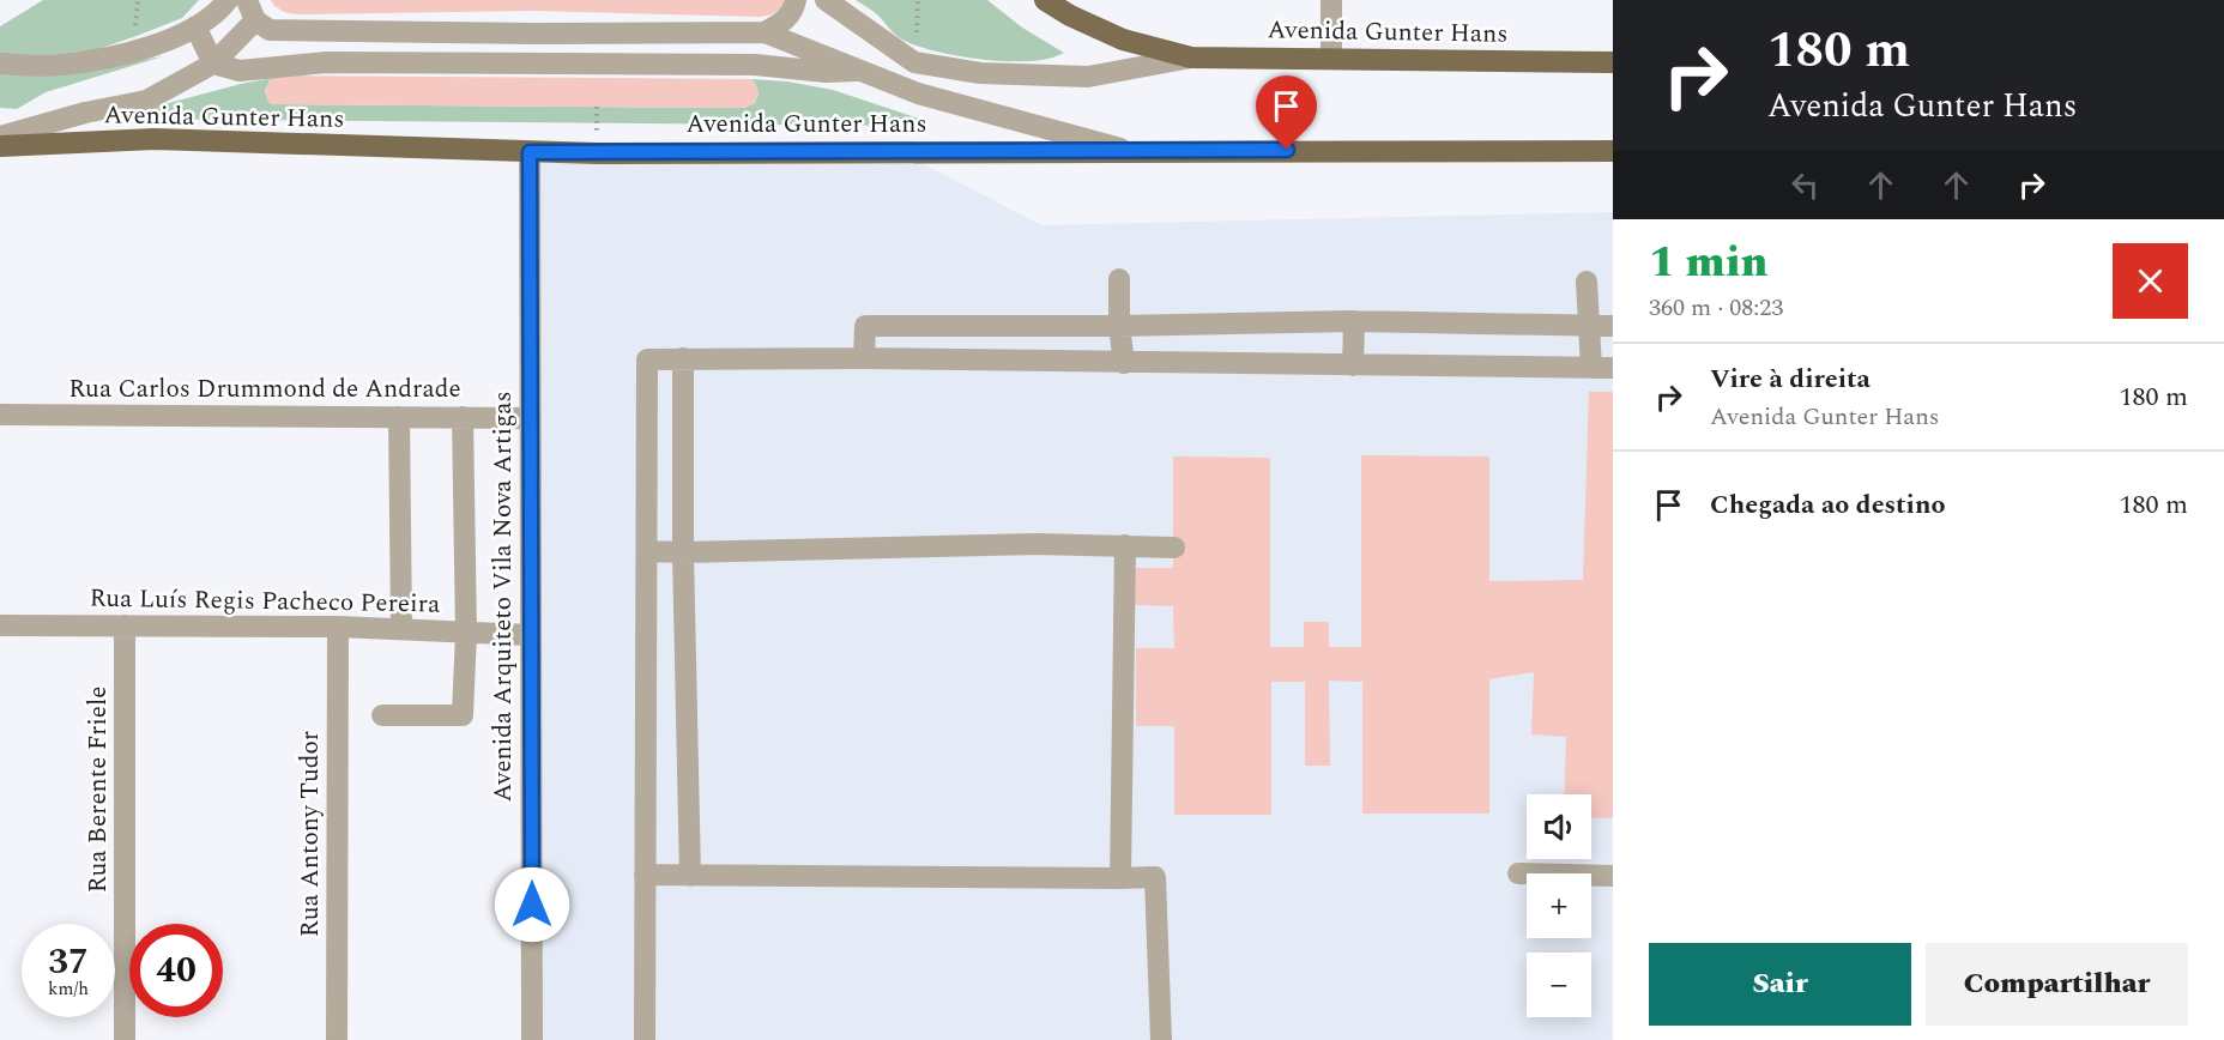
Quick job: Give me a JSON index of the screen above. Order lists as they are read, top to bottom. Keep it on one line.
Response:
{"streets":{"main road":["Avenida Gunter Hans"],"street":["Rua Carlos Drummond de Andrade","Avenida Arquiteto Vila Nova Artigas","Rua Luís Regis Pacheco Pereira","Rua Berente Friele","Rua Antony Tudor"]},"crossings":[["Avenida Gunter Hans","Avenida Arquiteto Vila Nova Artigas"],["Rua Carlos Drummond de Andrade","Avenida Arquiteto Vila Nova Artigas"],["Avenida Arquiteto Vila Nova Artigas","Rua Luís Regis Pacheco Pereira"],["Rua Luís Regis Pacheco Pereira","Rua Berente Friele"],["Rua Luís Regis Pacheco Pereira","Rua Antony Tudor"]],"page":{"turn":["180 m","Avenida Gunter Hans"],"heading":["1 min","360 m · 08:23"],"list":[{"name":"Vire à direita","note":"Avenida Gunter Hans","value":"180 m"},{"name":"Chegada ao destino","value":"180 m"}],"map_buttons":["+","−"],"speed":"37 km/h","limit":"40","buttons":["Sair","Compartilhar"]}}
